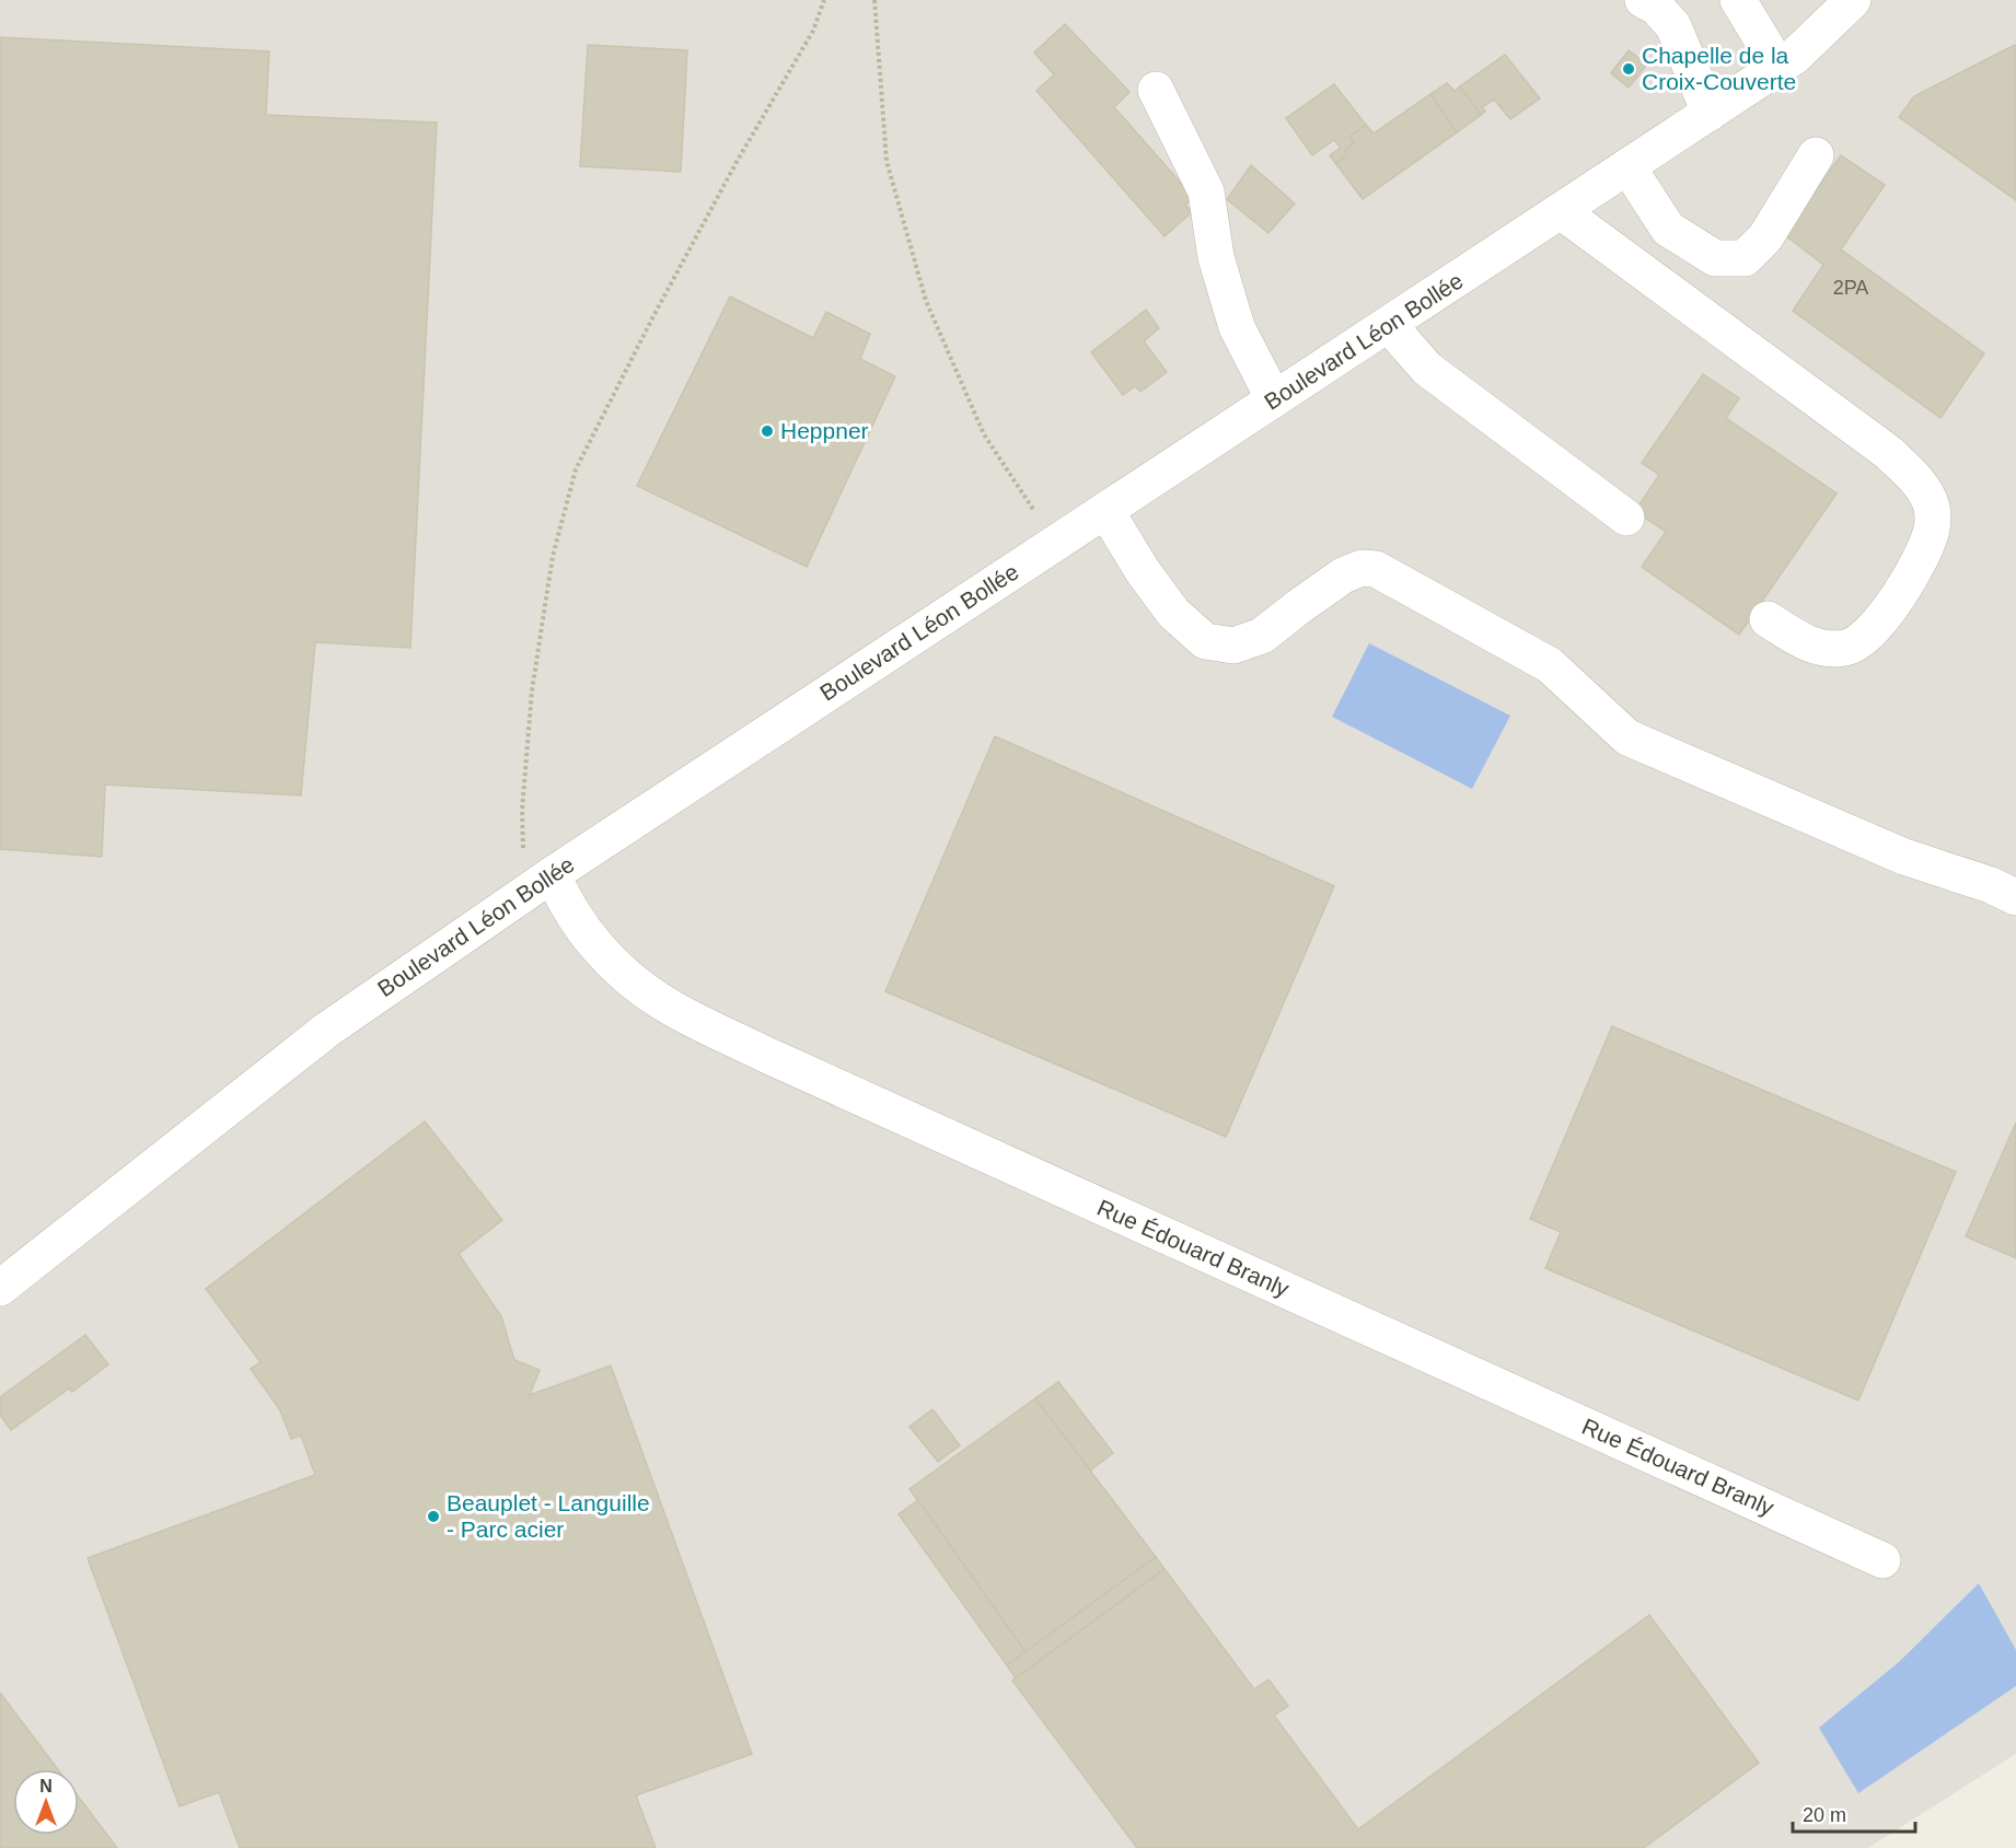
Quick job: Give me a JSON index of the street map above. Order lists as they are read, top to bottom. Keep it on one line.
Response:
{"streets":{"street":["Boulevard Léon Bollée","Rue Édouard Branly"]},"crossings":[["Boulevard Léon Bollée","Rue Édouard Branly"]],"places":["Chapelle de la Croix-Couverte","Heppner","Beauplet - Languille - Parc acier"],"house_numbers":["2PA"],"scale_bar":"20 m","north":"top"}
